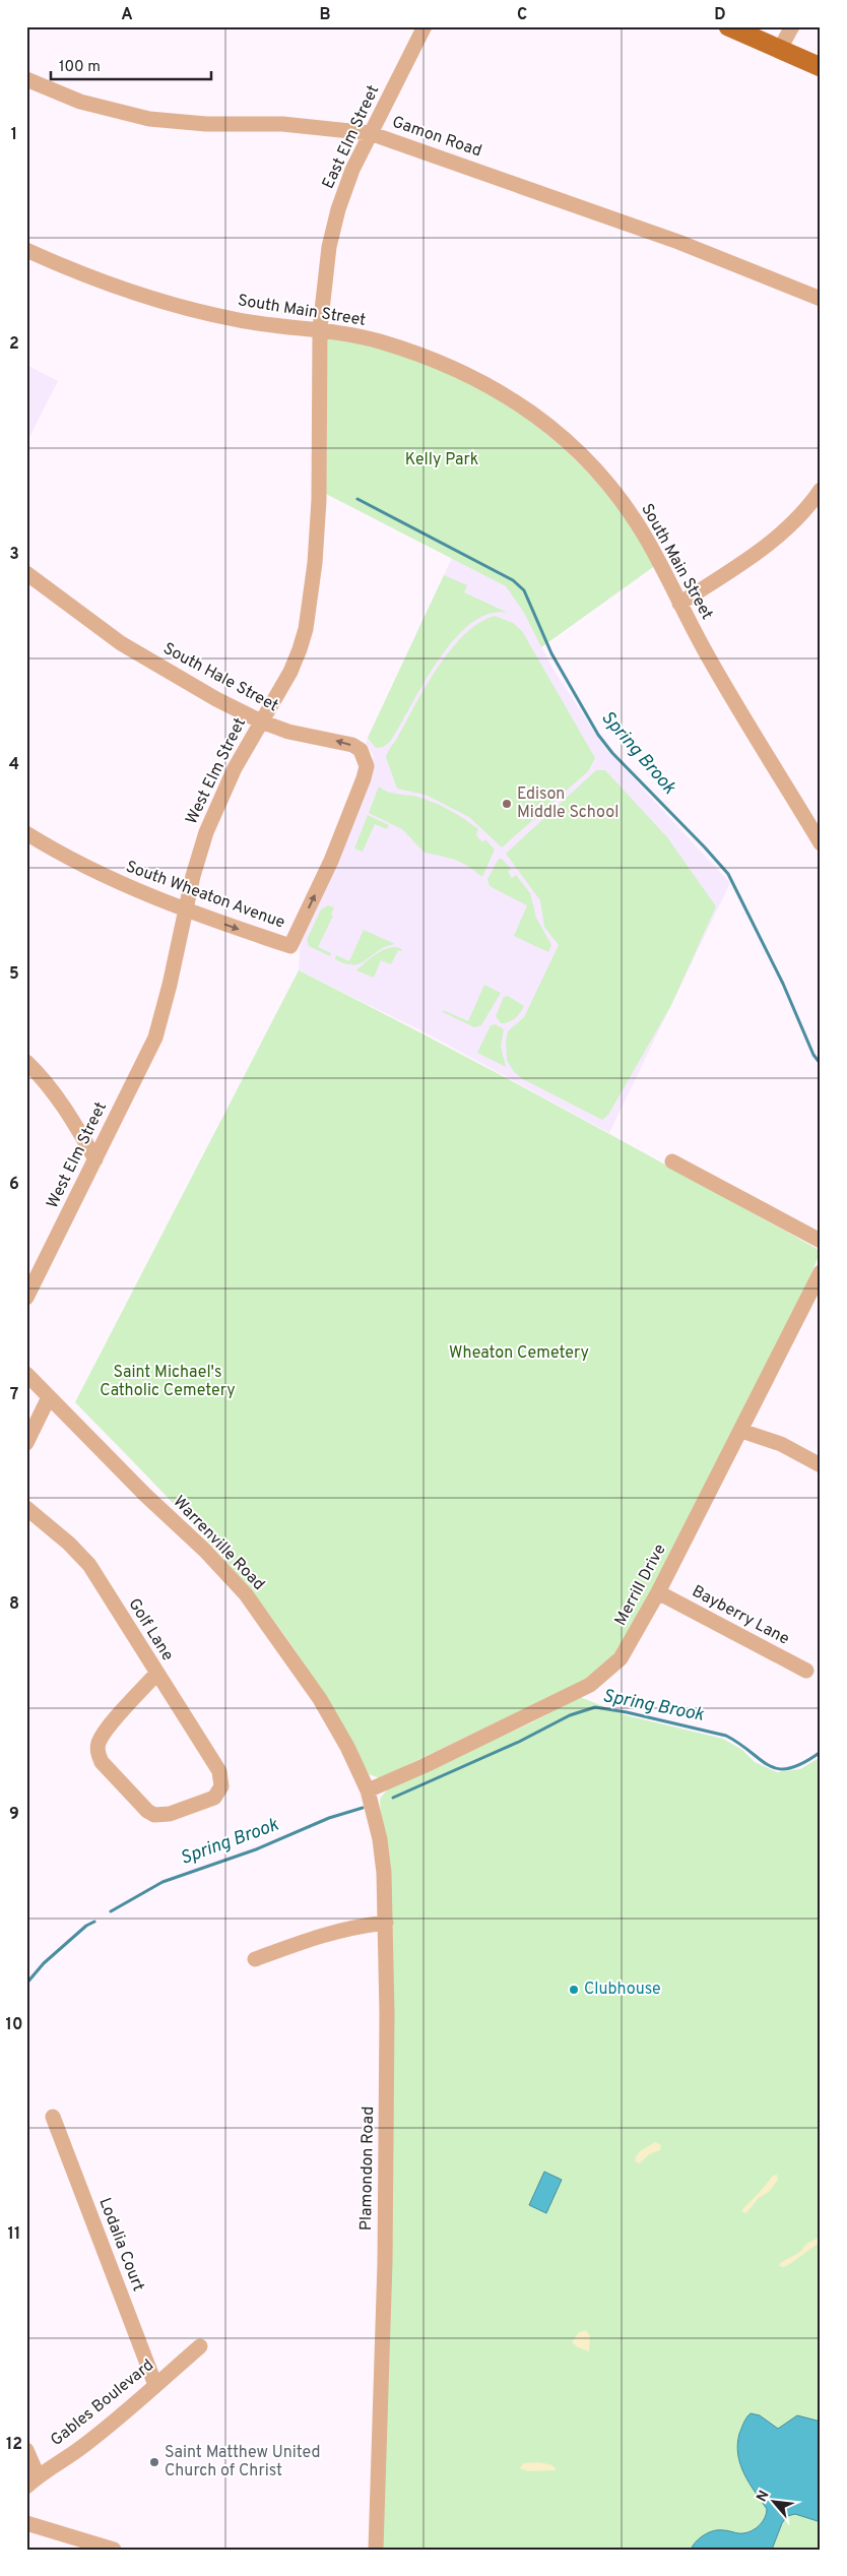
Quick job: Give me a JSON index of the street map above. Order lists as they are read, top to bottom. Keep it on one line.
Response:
{"streets":{"street":["East Elm Street","Gamon Road","South Main Street","South Hale Street","West Elm Street","South Wheaton Avenue","Warrenville Road","Merrill Drive","Bayberry Lane","Golf Lane","Plamondon Road","Lodalia Court","Gables Boulevard"]},"crossings":[["East Elm Street","Gamon Road"],["East Elm Street","South Main Street"],["East Elm Street","West Elm Street"],["South Main Street","West Elm Street"],["South Hale Street","West Elm Street"],["South Hale Street","South Wheaton Avenue"],["West Elm Street","South Wheaton Avenue"],["Warrenville Road","Merrill Drive"],["Warrenville Road","Plamondon Road"],["Merrill Drive","Bayberry Lane"],["Merrill Drive","Plamondon Road"],["Lodalia Court","Gables Boulevard"]],"one_way":["South Wheaton Avenue"],"water":["Spring Brook"],"parks":["Kelly Park","Wheaton Cemetery","Saint Michael's Catholic Cemetery"],"places":["Edison Middle School","Clubhouse","Saint Matthew United Church of Christ"],"scale_bar":"100 m","north":"top left","grid":{"columns":["A","B","C","D"],"rows":["1","2","3","4","5","6","7","8","9","10","11","12"]}}
